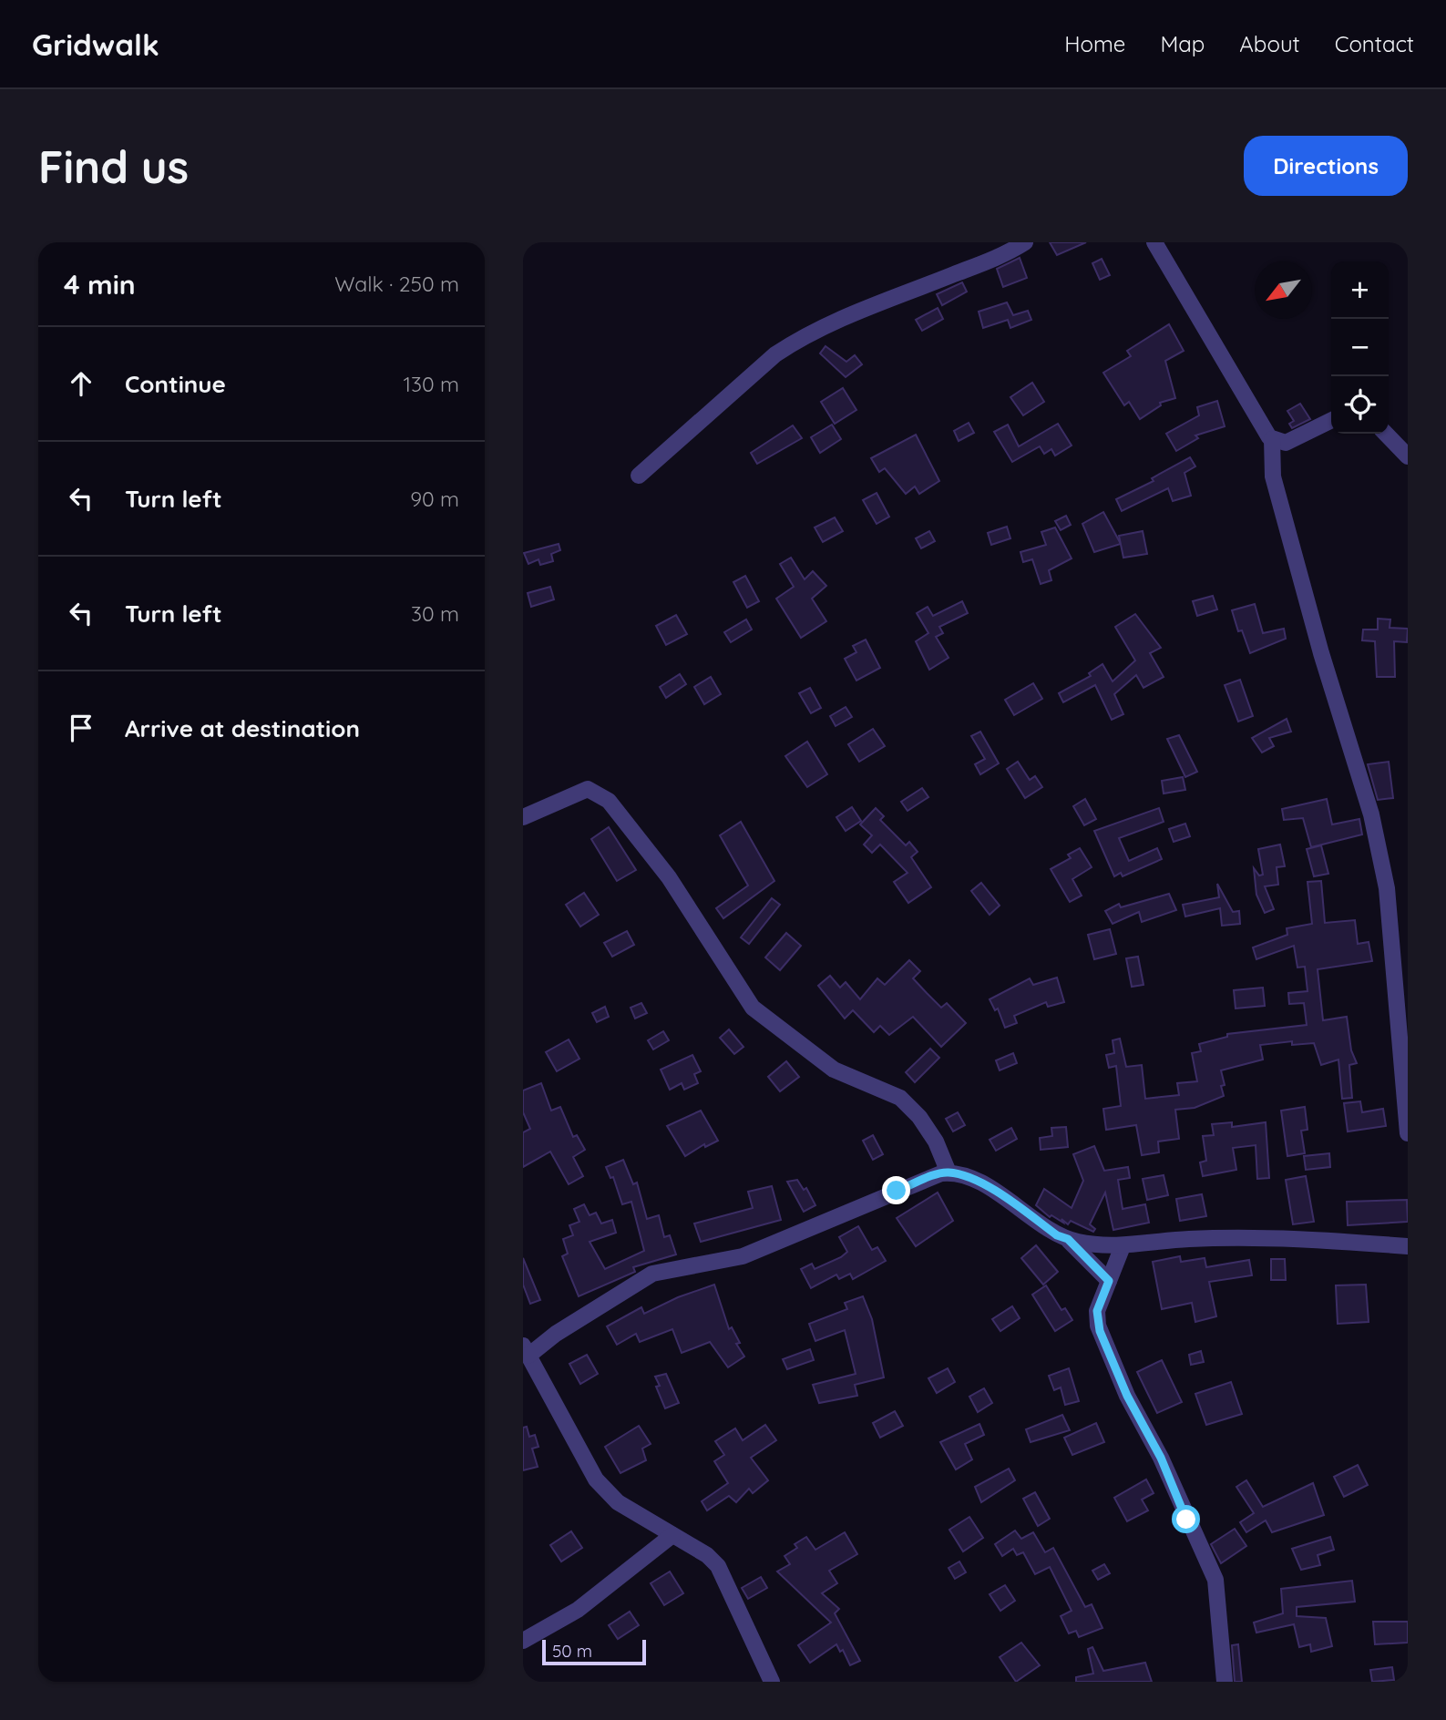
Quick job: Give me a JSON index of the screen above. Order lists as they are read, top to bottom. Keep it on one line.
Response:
{"scale_bar":"50 m","north":"bottom left","page":{"header":"Gridwalk","nav":["Home","Map","About","Contact"],"buttons":"Directions","title":"Find us","heading":["4 min","Walk · 250 m"],"map_buttons":["+","−"],"list":[["Continue","130 m"],["Turn left","90 m"],["Turn left","30 m"],"Arrive at destination"],"scale":"50 m"}}
